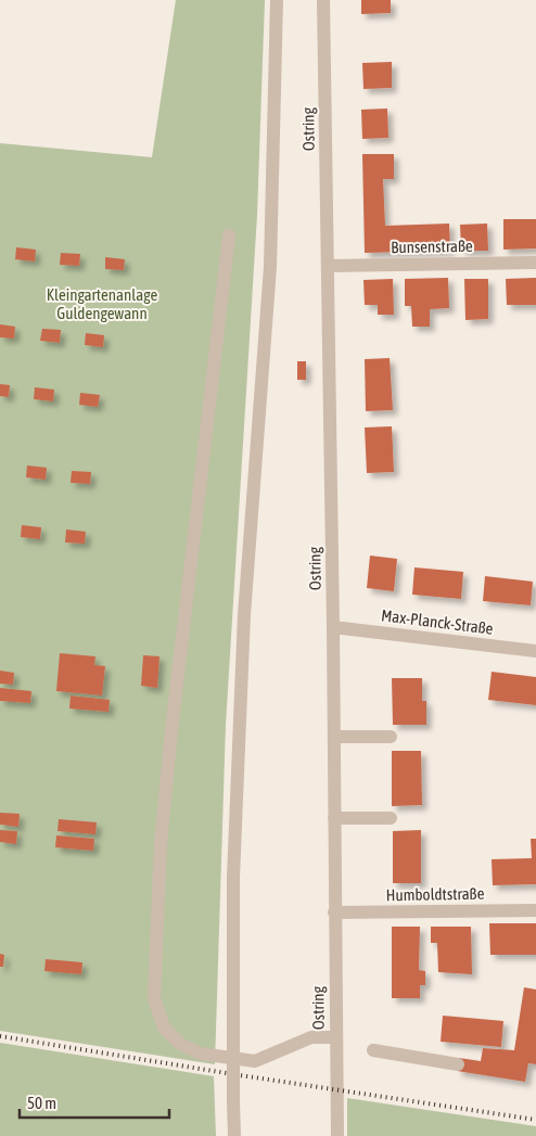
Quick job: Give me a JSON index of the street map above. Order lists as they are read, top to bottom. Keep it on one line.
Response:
{"streets":{"street":["Ostring","Bunsenstraße","Max-Planck-Straße","Humboldtstraße"]},"crossings":[["Ostring","Bunsenstraße"],["Ostring","Max-Planck-Straße"],["Ostring","Humboldtstraße"]],"parks":["Kleingartenanlage Guldengewann"],"scale_bar":"50 m"}
